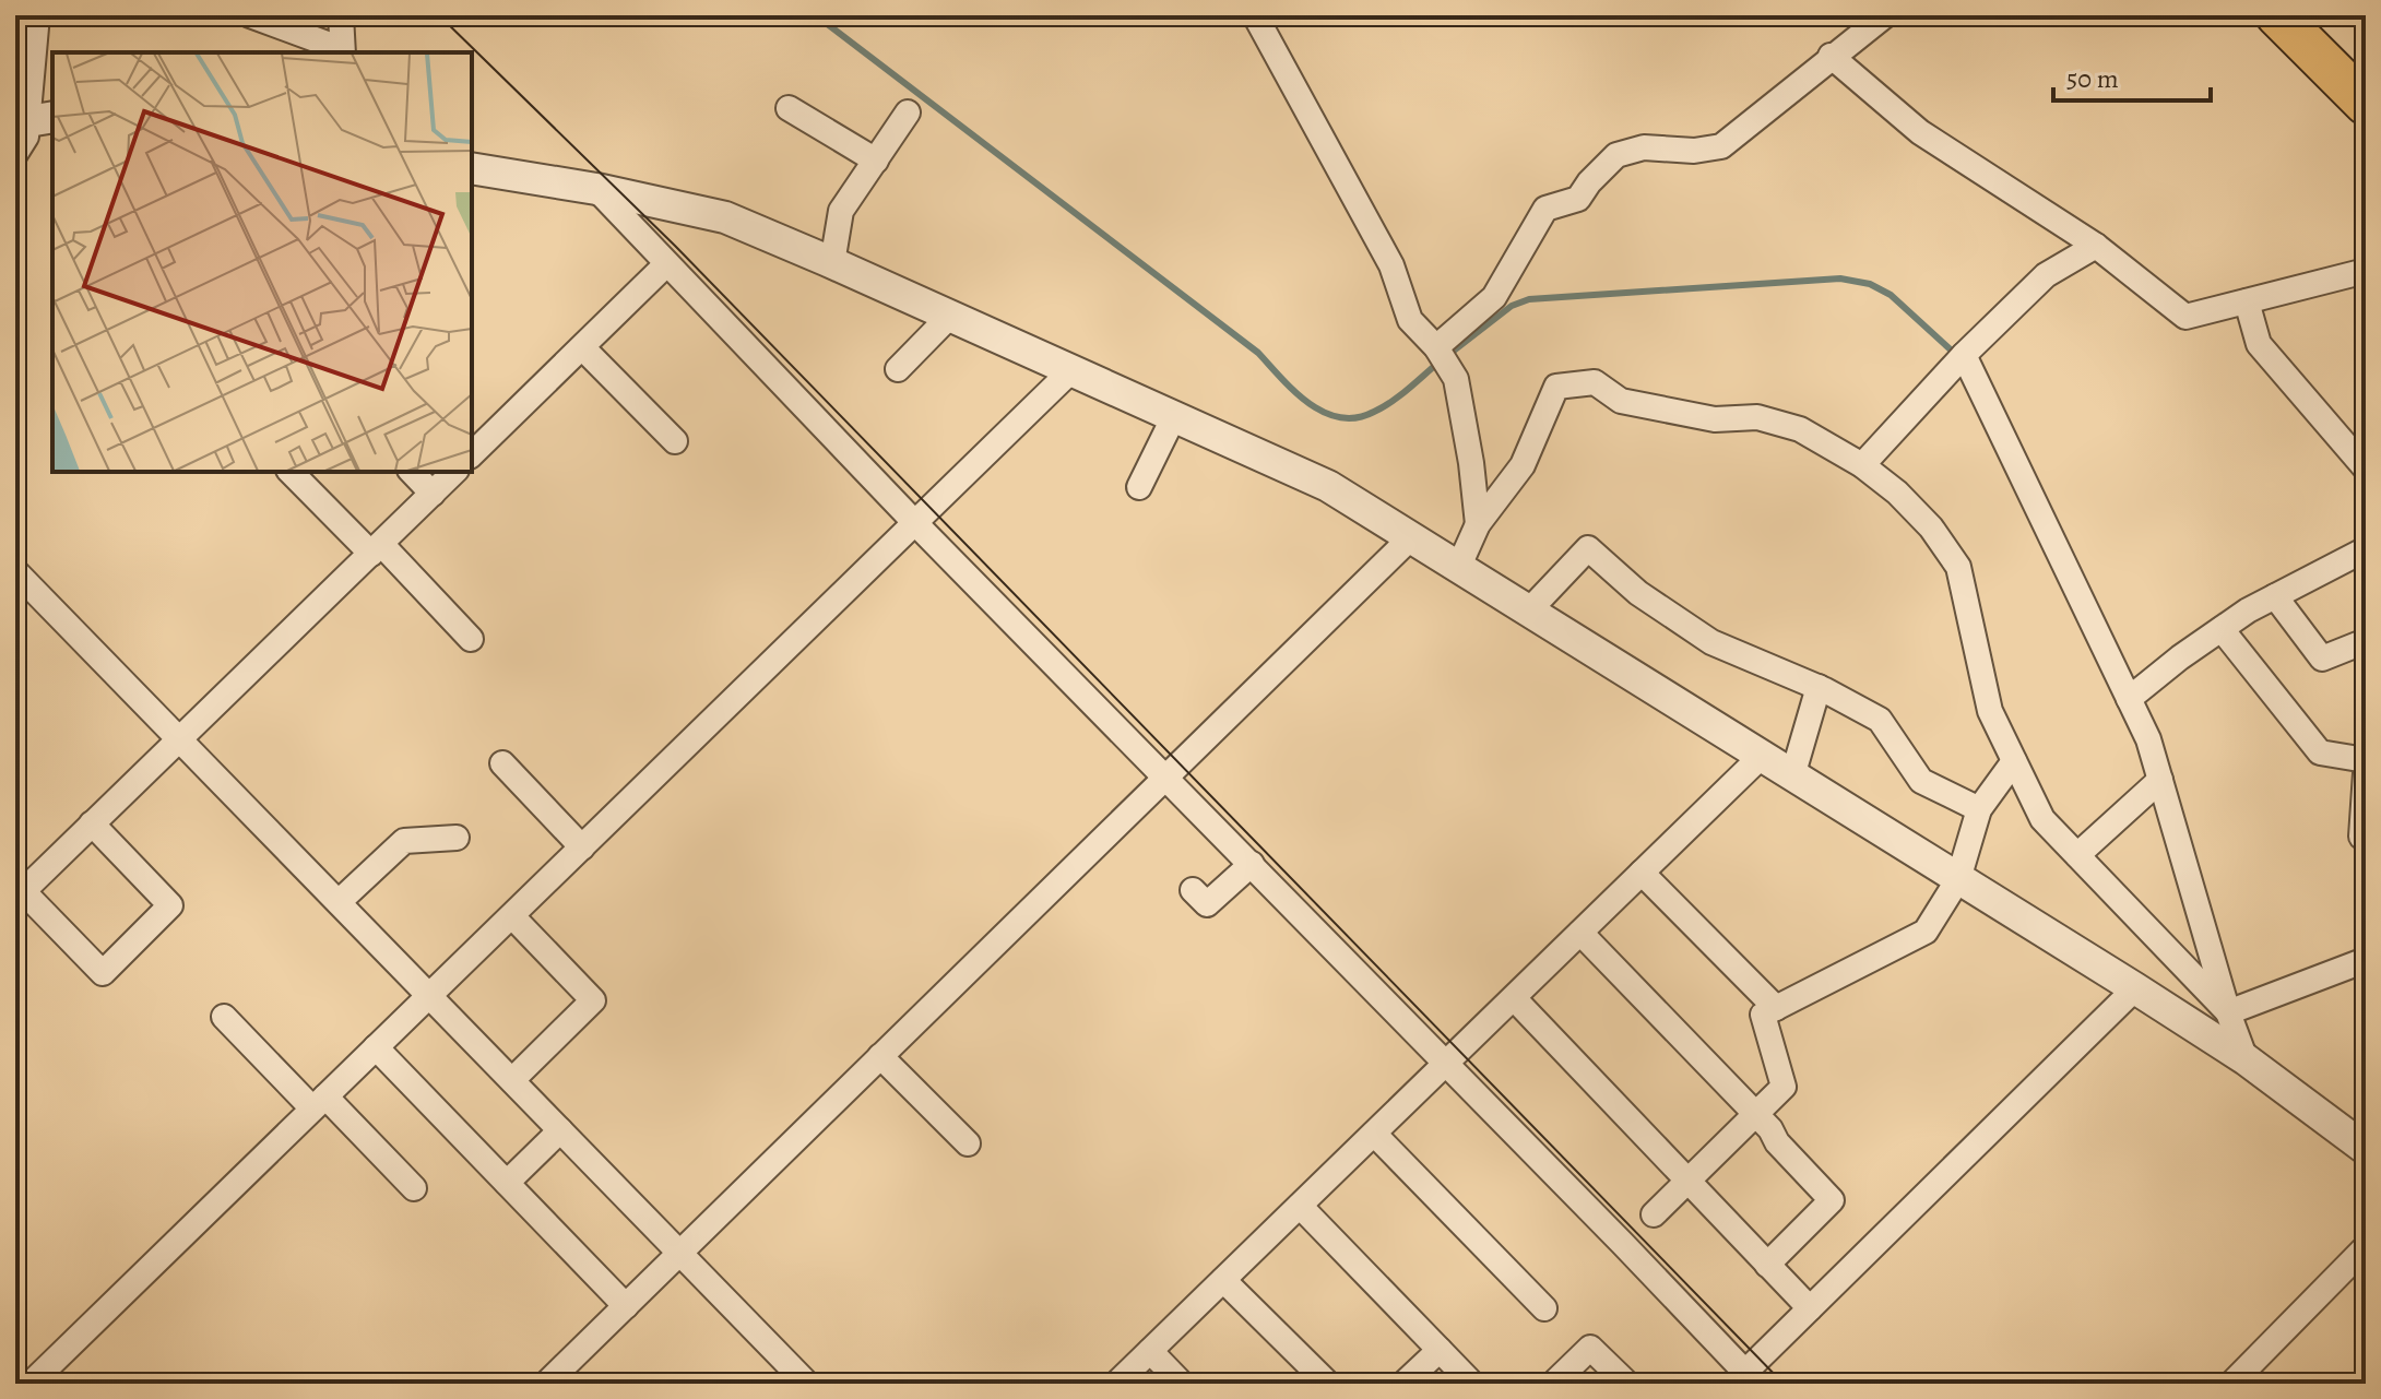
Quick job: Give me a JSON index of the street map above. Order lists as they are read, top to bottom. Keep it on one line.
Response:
{"scale_bar":"50 m"}
